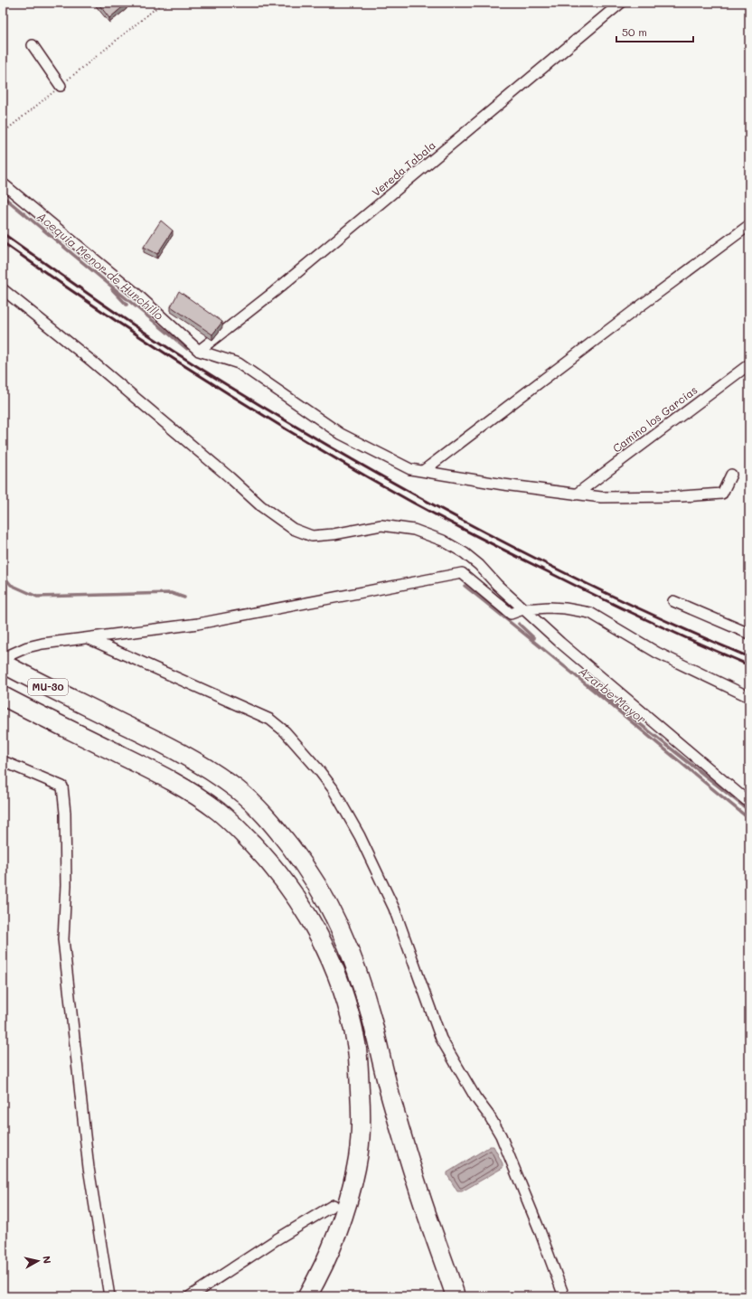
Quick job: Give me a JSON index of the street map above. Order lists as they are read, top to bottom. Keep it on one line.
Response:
{"streets":{"highway":["MU-30"],"street":["Vereda Tabala","Camino los Garcías"]},"water":["Acequia Menor de Hurchillo","Azarbe Mayor"],"scale_bar":"50 m","north":"right"}
